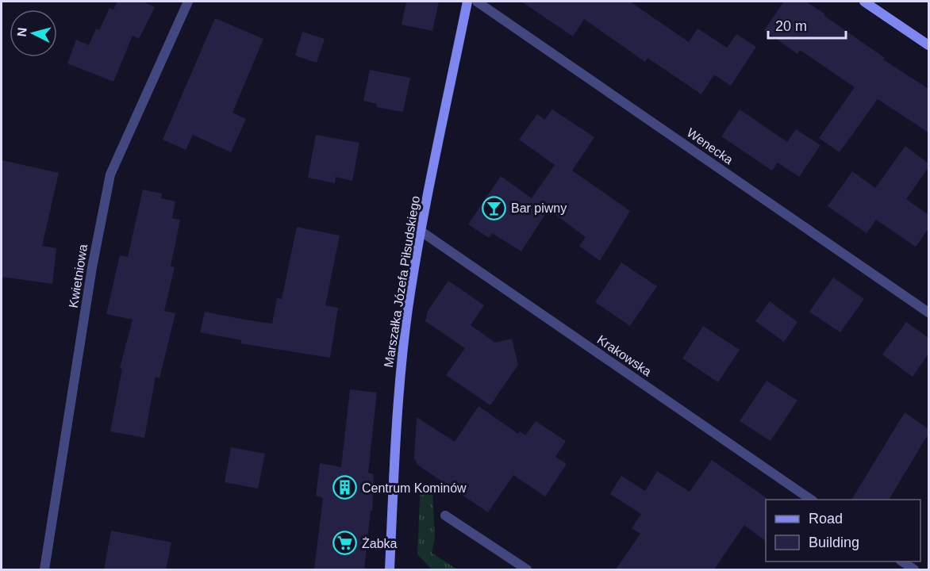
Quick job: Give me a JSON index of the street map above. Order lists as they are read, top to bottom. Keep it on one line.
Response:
{"streets":{"street":["Wenecka","Kwietniowa","Marszałka Józefa Piłsudskiego","Krakowska"]},"crossings":[["Marszałka Józefa Piłsudskiego","Krakowska"]],"places":{"bar":["Bar piwny"],"building":["Centrum Kominów"],"supermarket":["Żabka"]},"legend":["Road","Building"],"scale_bar":"20 m","north":"left"}
